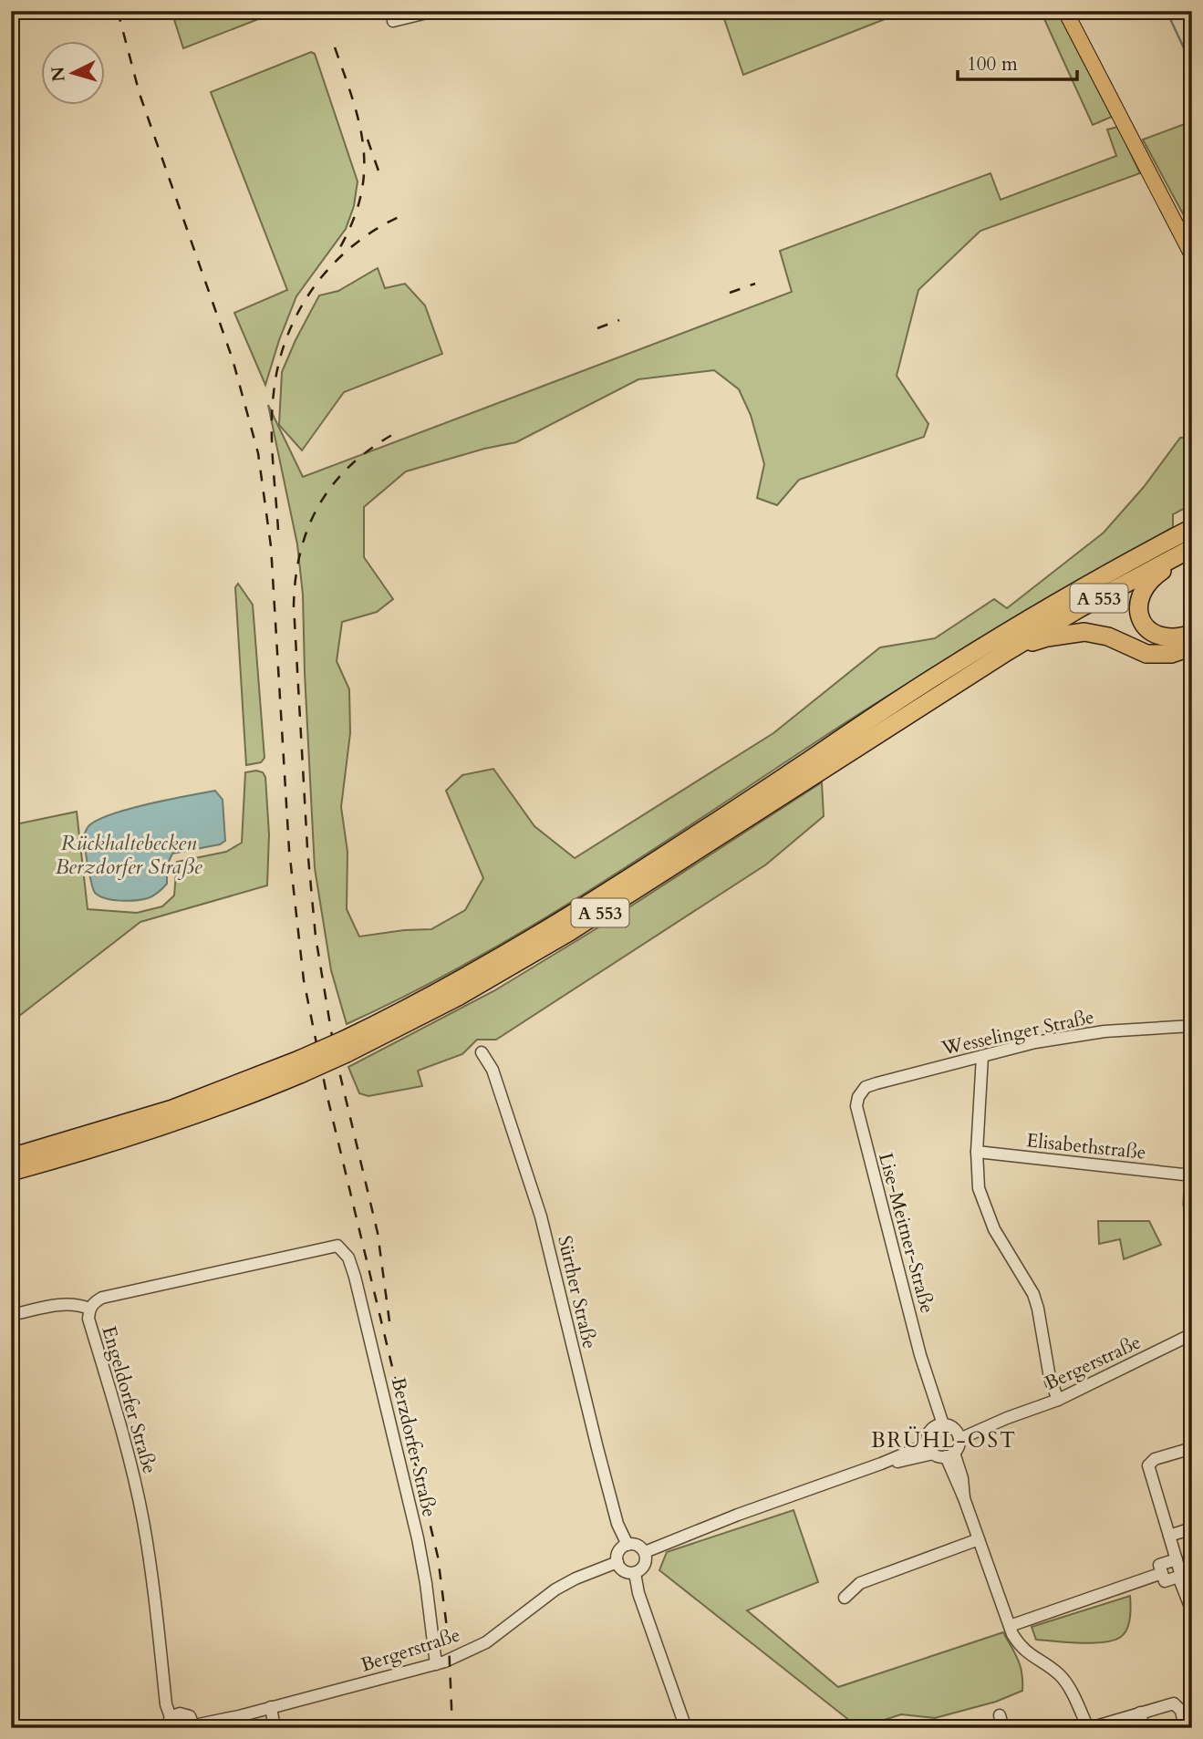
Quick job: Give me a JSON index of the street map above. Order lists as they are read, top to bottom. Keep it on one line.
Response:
{"streets":{"highway":["A 553"],"street":["Wesselinger Straße","Elisabethstraße","Lise-Meitner-Straße","Sürther Straße","Bergerstraße","Engeldorfer Straße","Berzdorfer Straße"]},"crossings":[["Wesselinger Straße","Lise-Meitner-Straße"],["Lise-Meitner-Straße","Bergerstraße"],["Sürther Straße","Bergerstraße"],["Bergerstraße","Berzdorfer Straße"],["Engeldorfer Straße","Berzdorfer Straße"]],"districts":["BRÜHL-OST"],"water":["Rückhaltebecken Berzdorfer Straße"],"scale_bar":"100 m","north":"left"}
